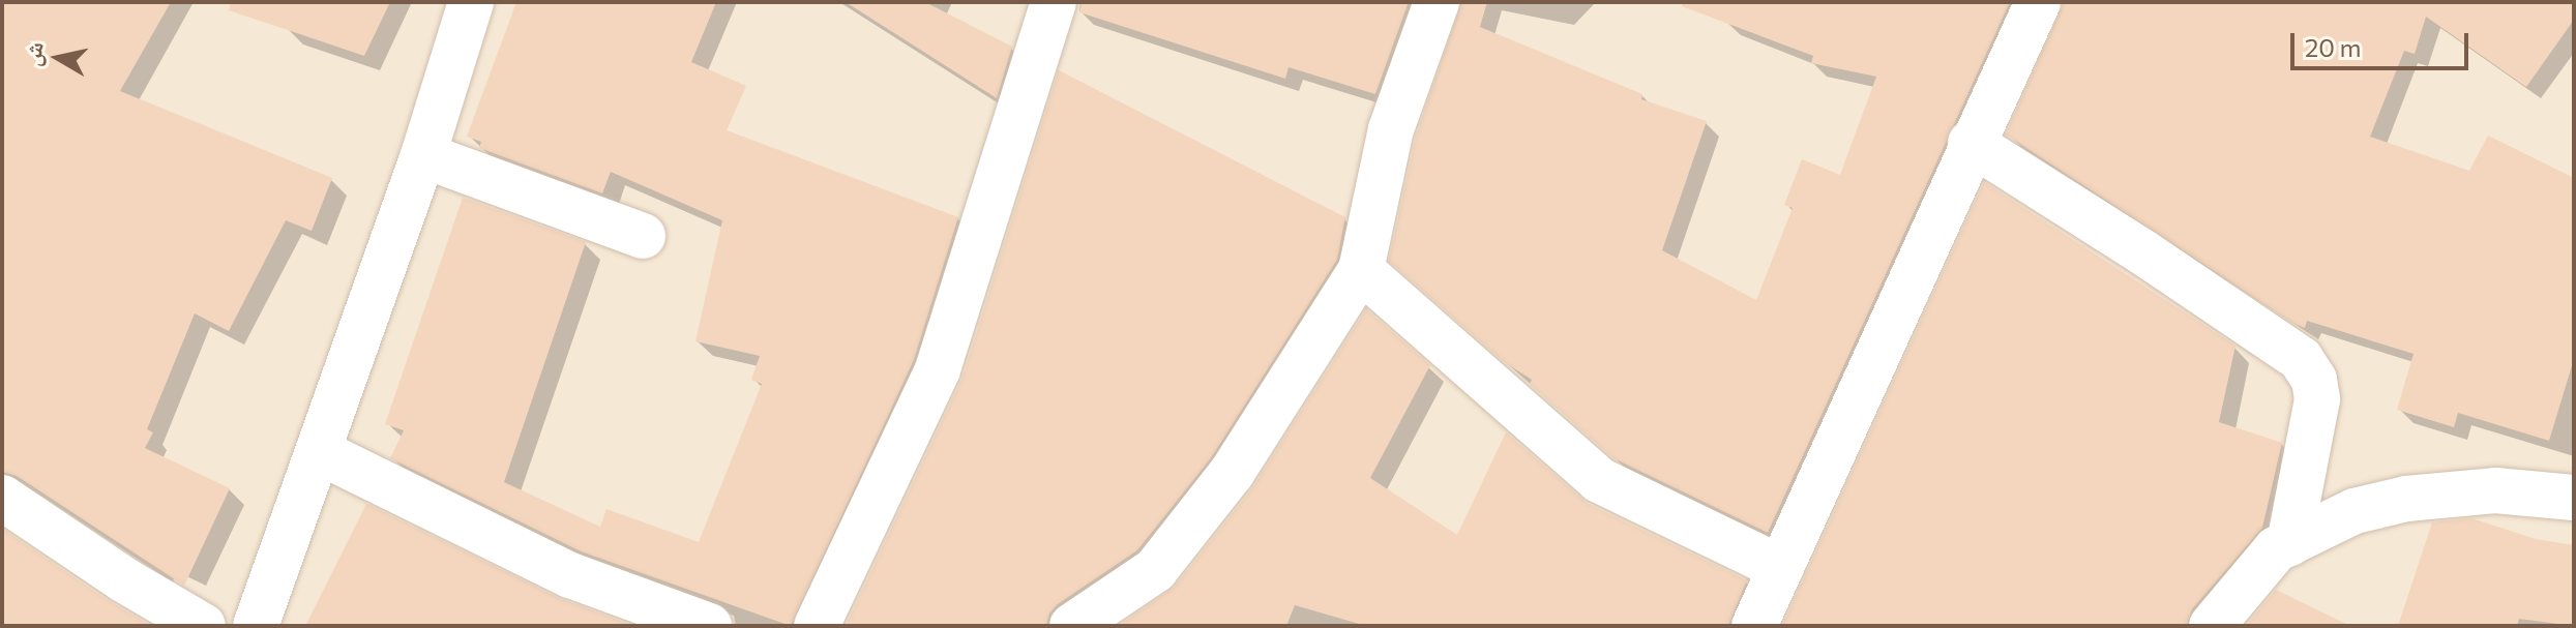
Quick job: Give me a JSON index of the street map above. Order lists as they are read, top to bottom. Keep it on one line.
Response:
{"scale_bar":"20 m","north":"left"}
